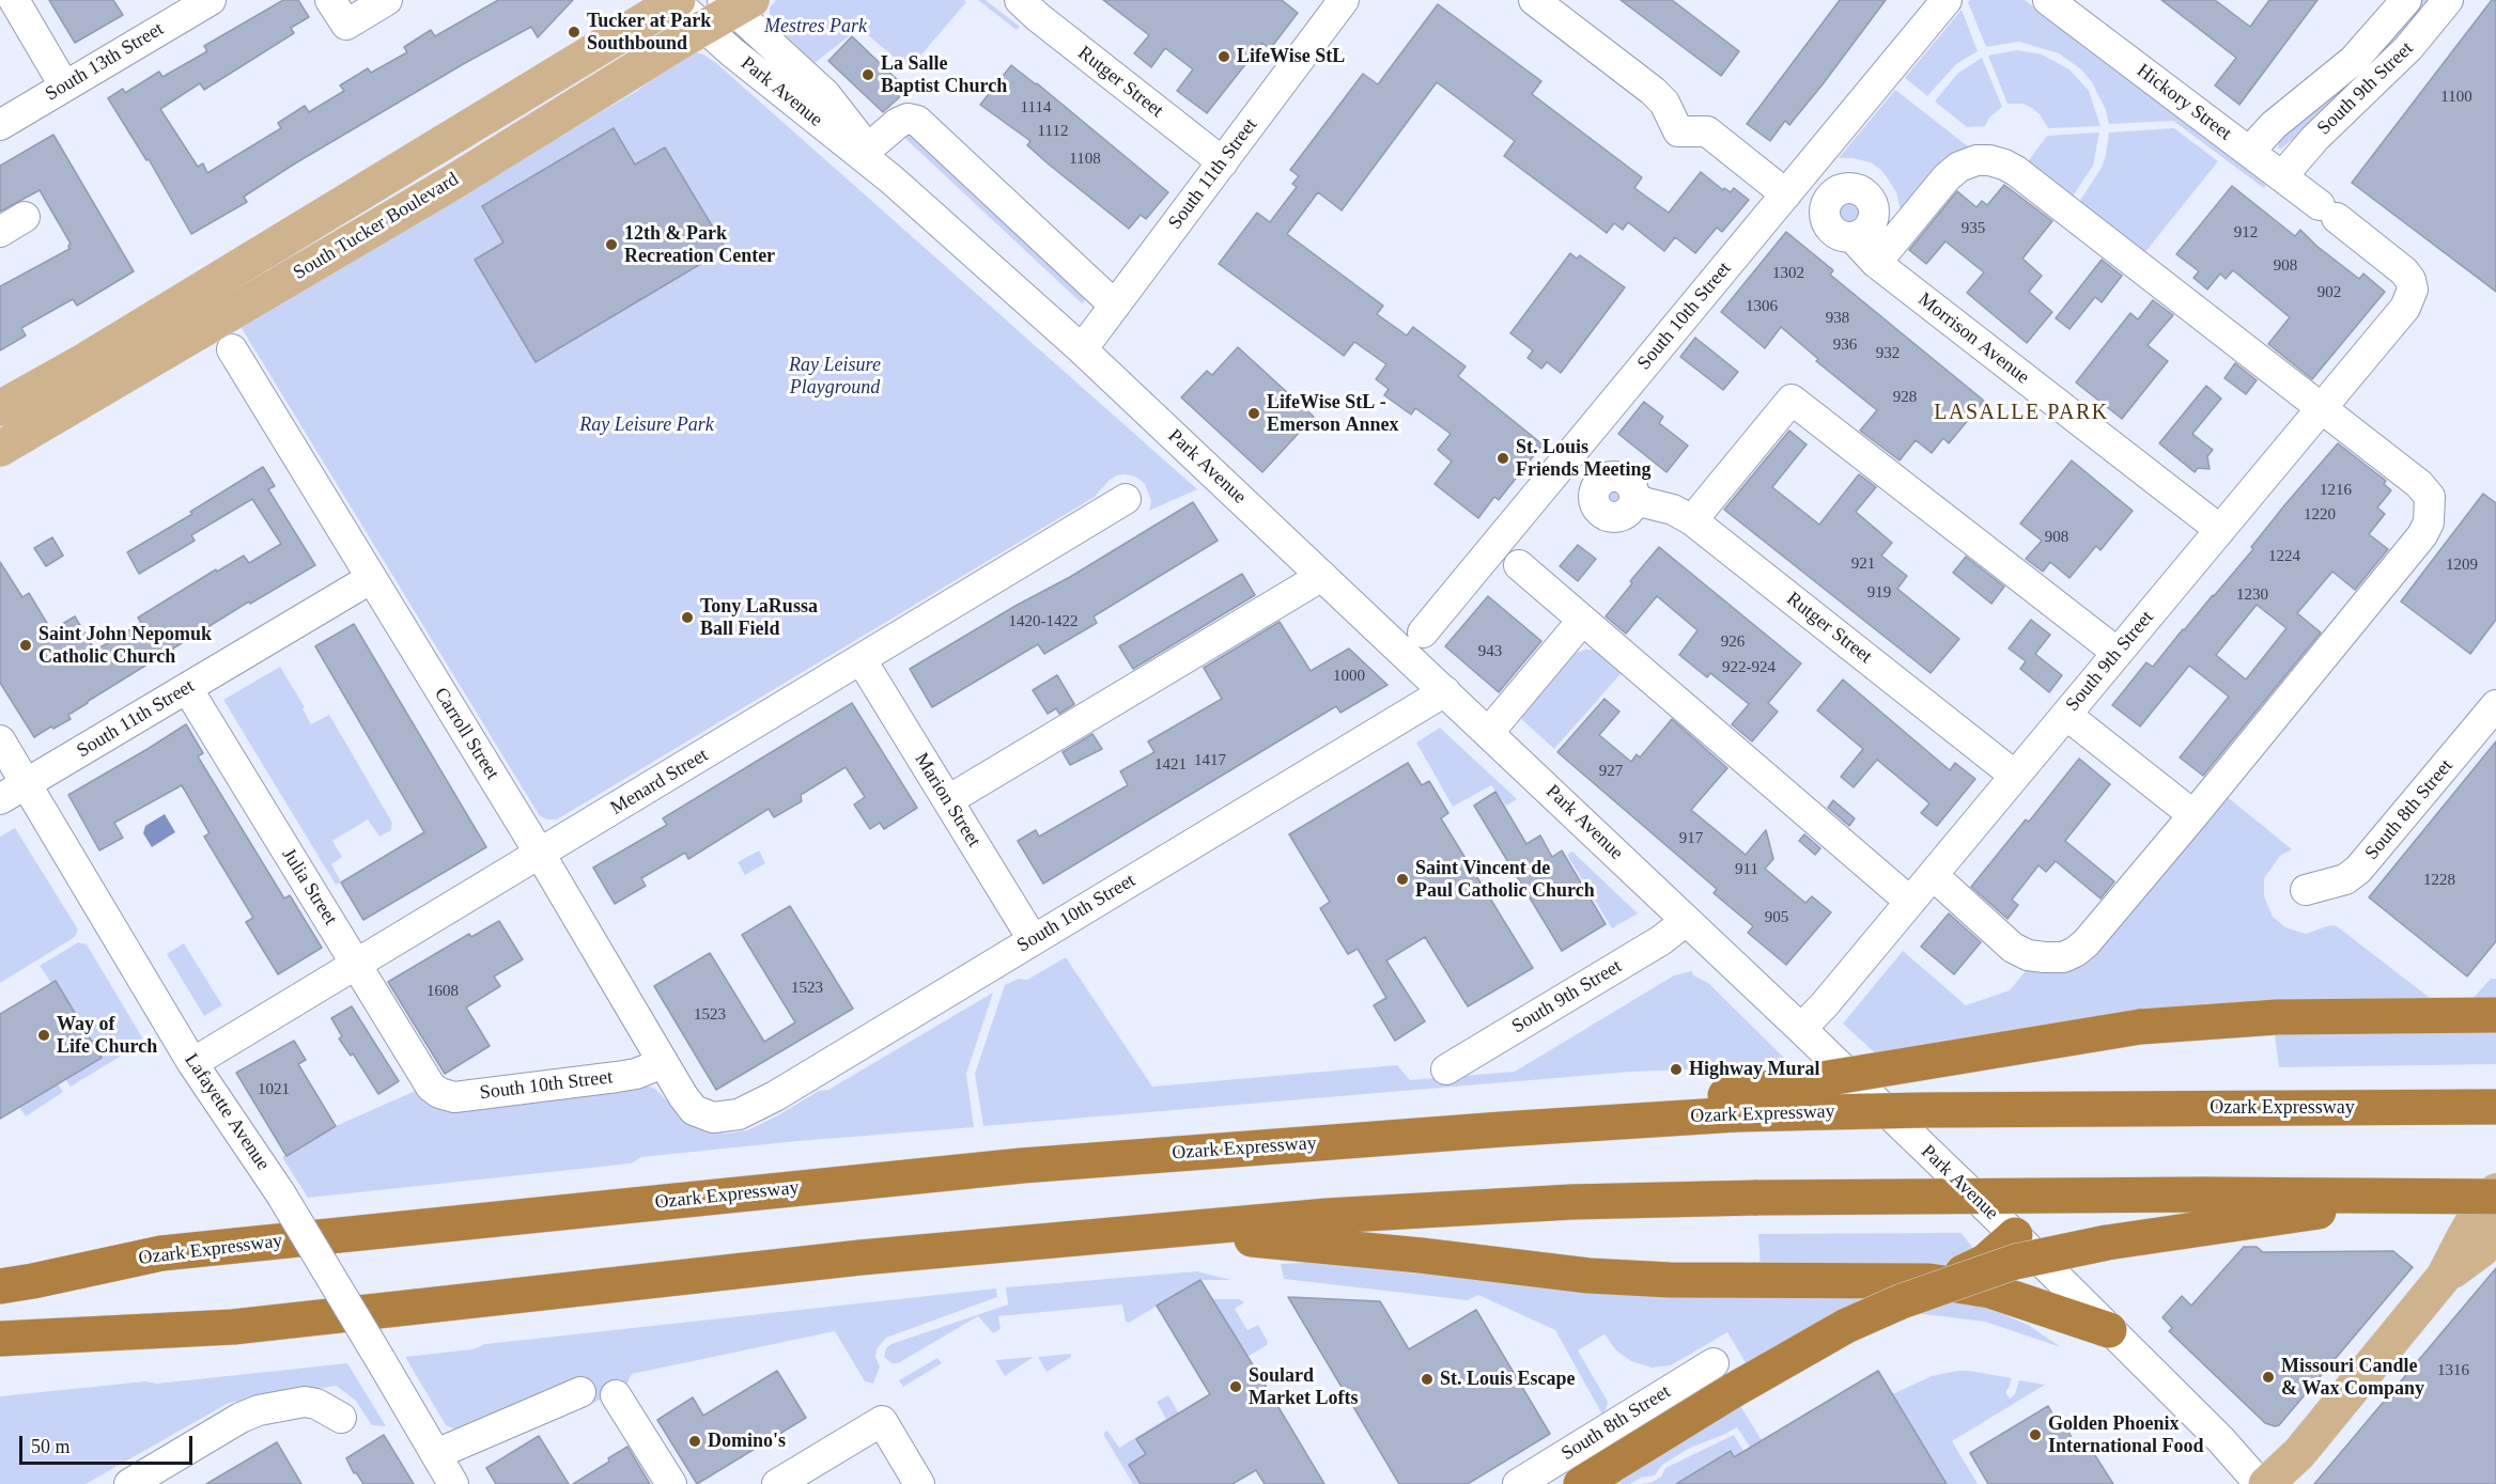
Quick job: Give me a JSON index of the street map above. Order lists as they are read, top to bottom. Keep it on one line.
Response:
{"streets":{"highway":["Ozark Expressway"],"main road":["South Tucker Boulevard"],"street":["South 13th Street","Rutger Street","South 9th Street","Park Avenue","Hickory Street","South 11th Street","South 10th Street","Morrison Avenue","Carroll Street","Menard Street","Marion Street","South 8th Street","Julia Street","Lafayette Avenue"]},"crossings":[["Rutger Street","South 9th Street"],["Rutger Street","South 11th Street"],["South 9th Street","Park Avenue"],["South 9th Street","Hickory Street"],["South 9th Street","Morrison Avenue"],["Park Avenue","South 11th Street"],["Park Avenue","South Tucker Boulevard"],["Park Avenue","South 10th Street"],["South 11th Street","Carroll Street"],["South 11th Street","Julia Street"],["South 11th Street","Lafayette Avenue"],["South 10th Street","Carroll Street"],["South 10th Street","Marion Street"],["South 10th Street","Julia Street"],["Carroll Street","Menard Street"],["Menard Street","Marion Street"],["Menard Street","Julia Street"],["Menard Street","Lafayette Avenue"]],"districts":["LASALLE PARK"],"parks":["Mestres Park","Ray Leisure Playground","Ray Leisure Park"],"places":["Tucker at Park Southbound","LifeWise StL","La Salle Baptist Church","12th & Park Recreation Center","LifeWise StL - Emerson Annex","St. Louis Friends Meeting","Tony LaRussa Ball Field","Saint John Nepomuk Catholic Church","Saint Vincent de Paul Catholic Church","Way of Life Church","Highway Mural","Missouri Candle & Wax Company","St. Louis Escape","Soulard Market Lofts","Golden Phoenix International Food","Domino's"],"house_numbers":["1100","1114","1112","1108","935","912","908","1302","902","1306","938","936","932","928","1216","1220","908","1224","921","1209","919","1230","1420-1422","926","943","922-924","1000","1417","1421","927","917","911","1228","905","1523","1608","1523","1021","1316"],"scale_bar":"50 m"}
